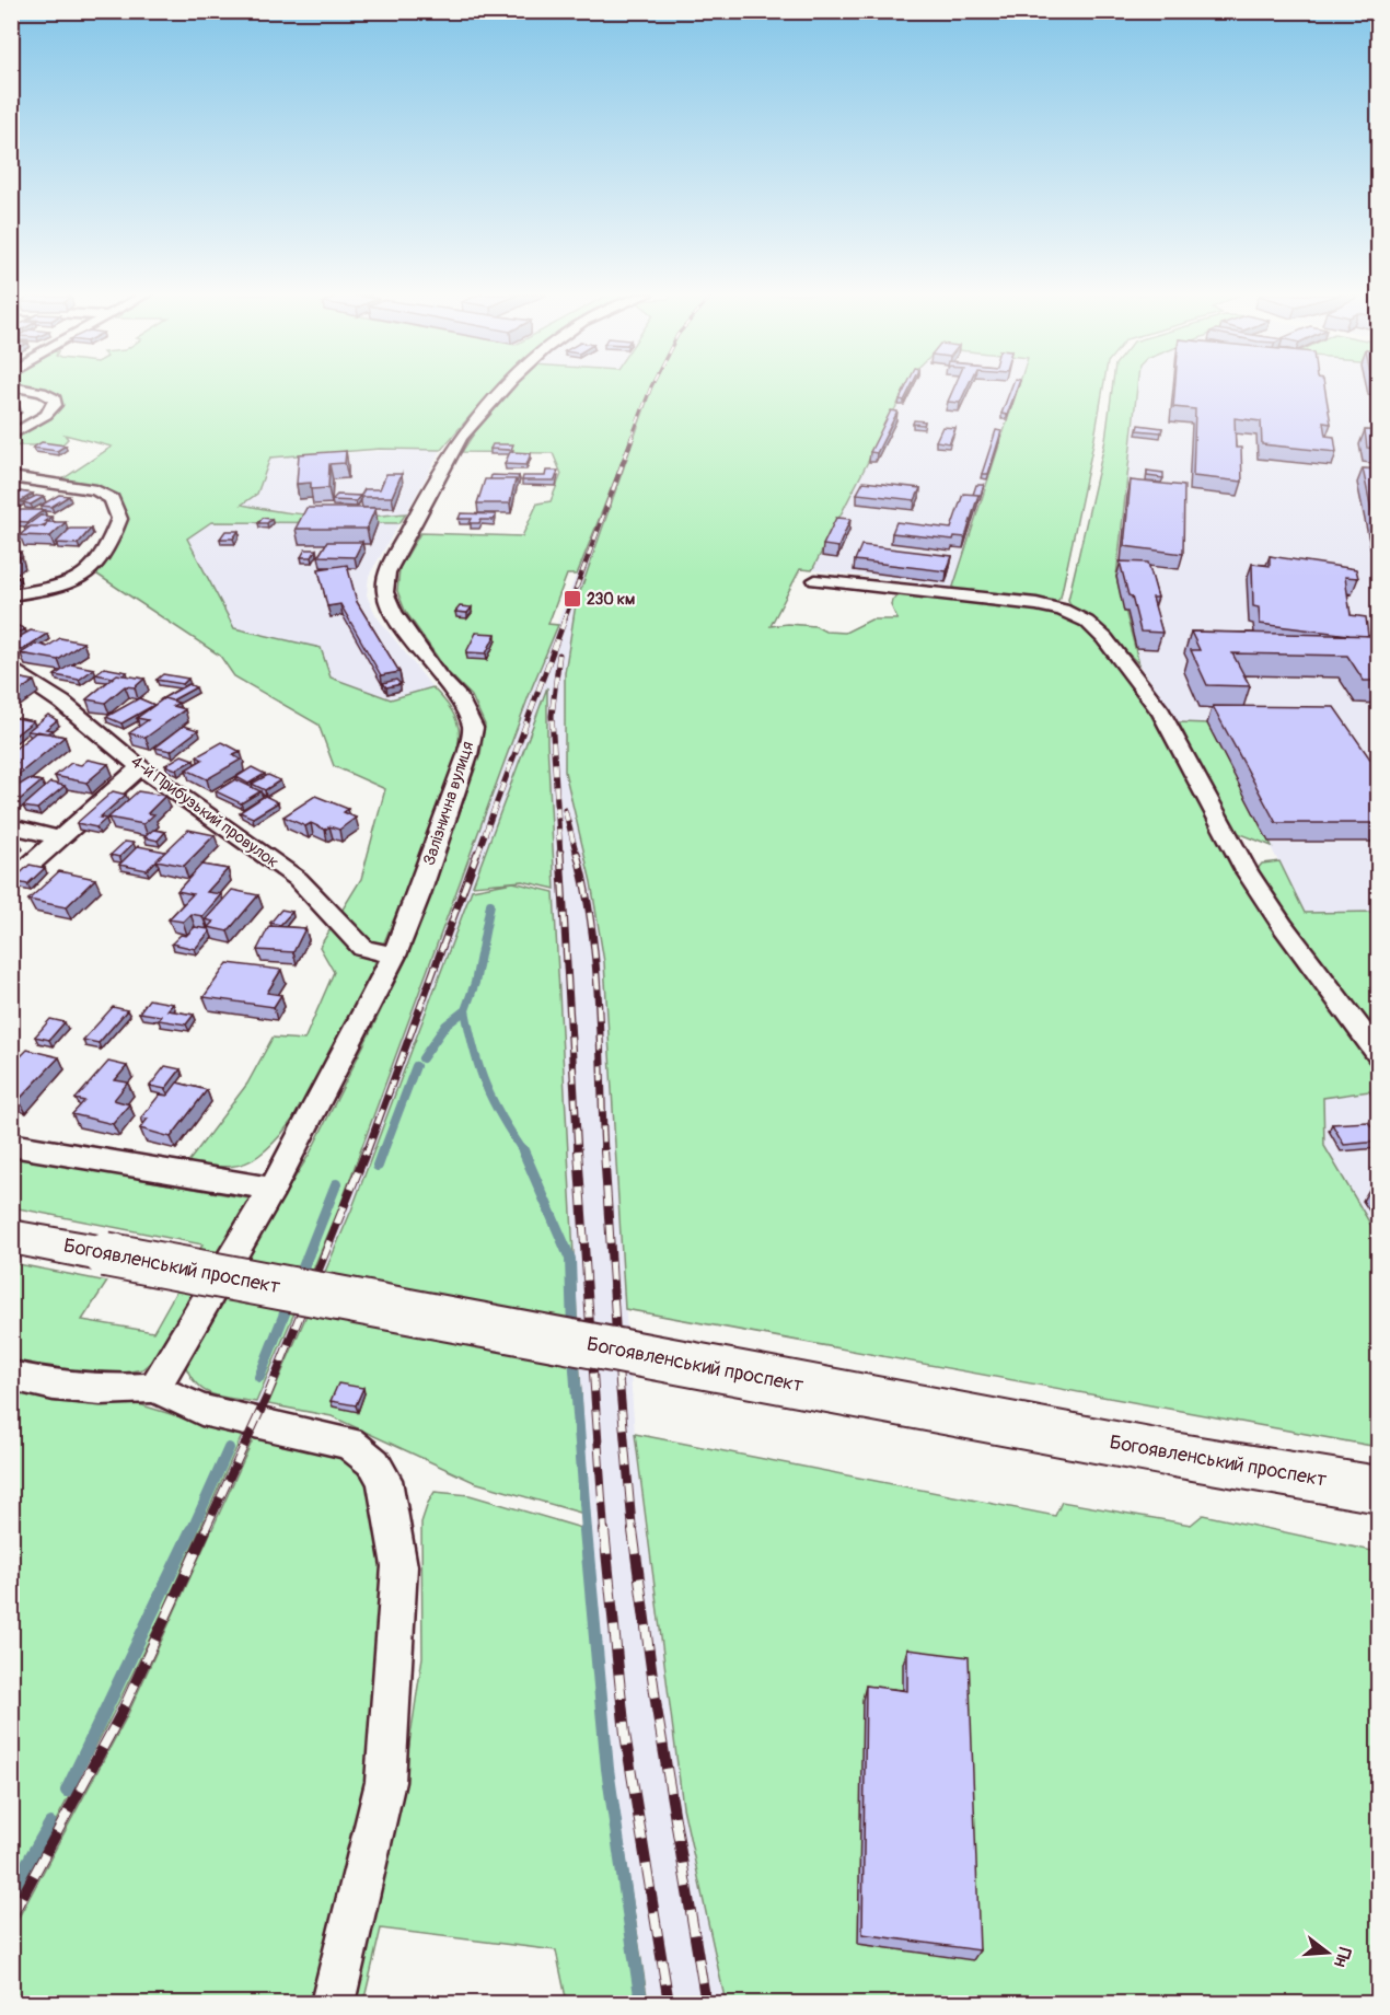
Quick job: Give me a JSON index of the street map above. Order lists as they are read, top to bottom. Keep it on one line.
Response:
{"streets":{"main road":["Богоявленський проспект"],"street":["Залізнична вулиця","4-й Прибузький провулок"]},"crossings":[["Залізнична вулиця","4-й Прибузький провулок"]],"places":{"transit":["230 км"]},"north":"right"}
